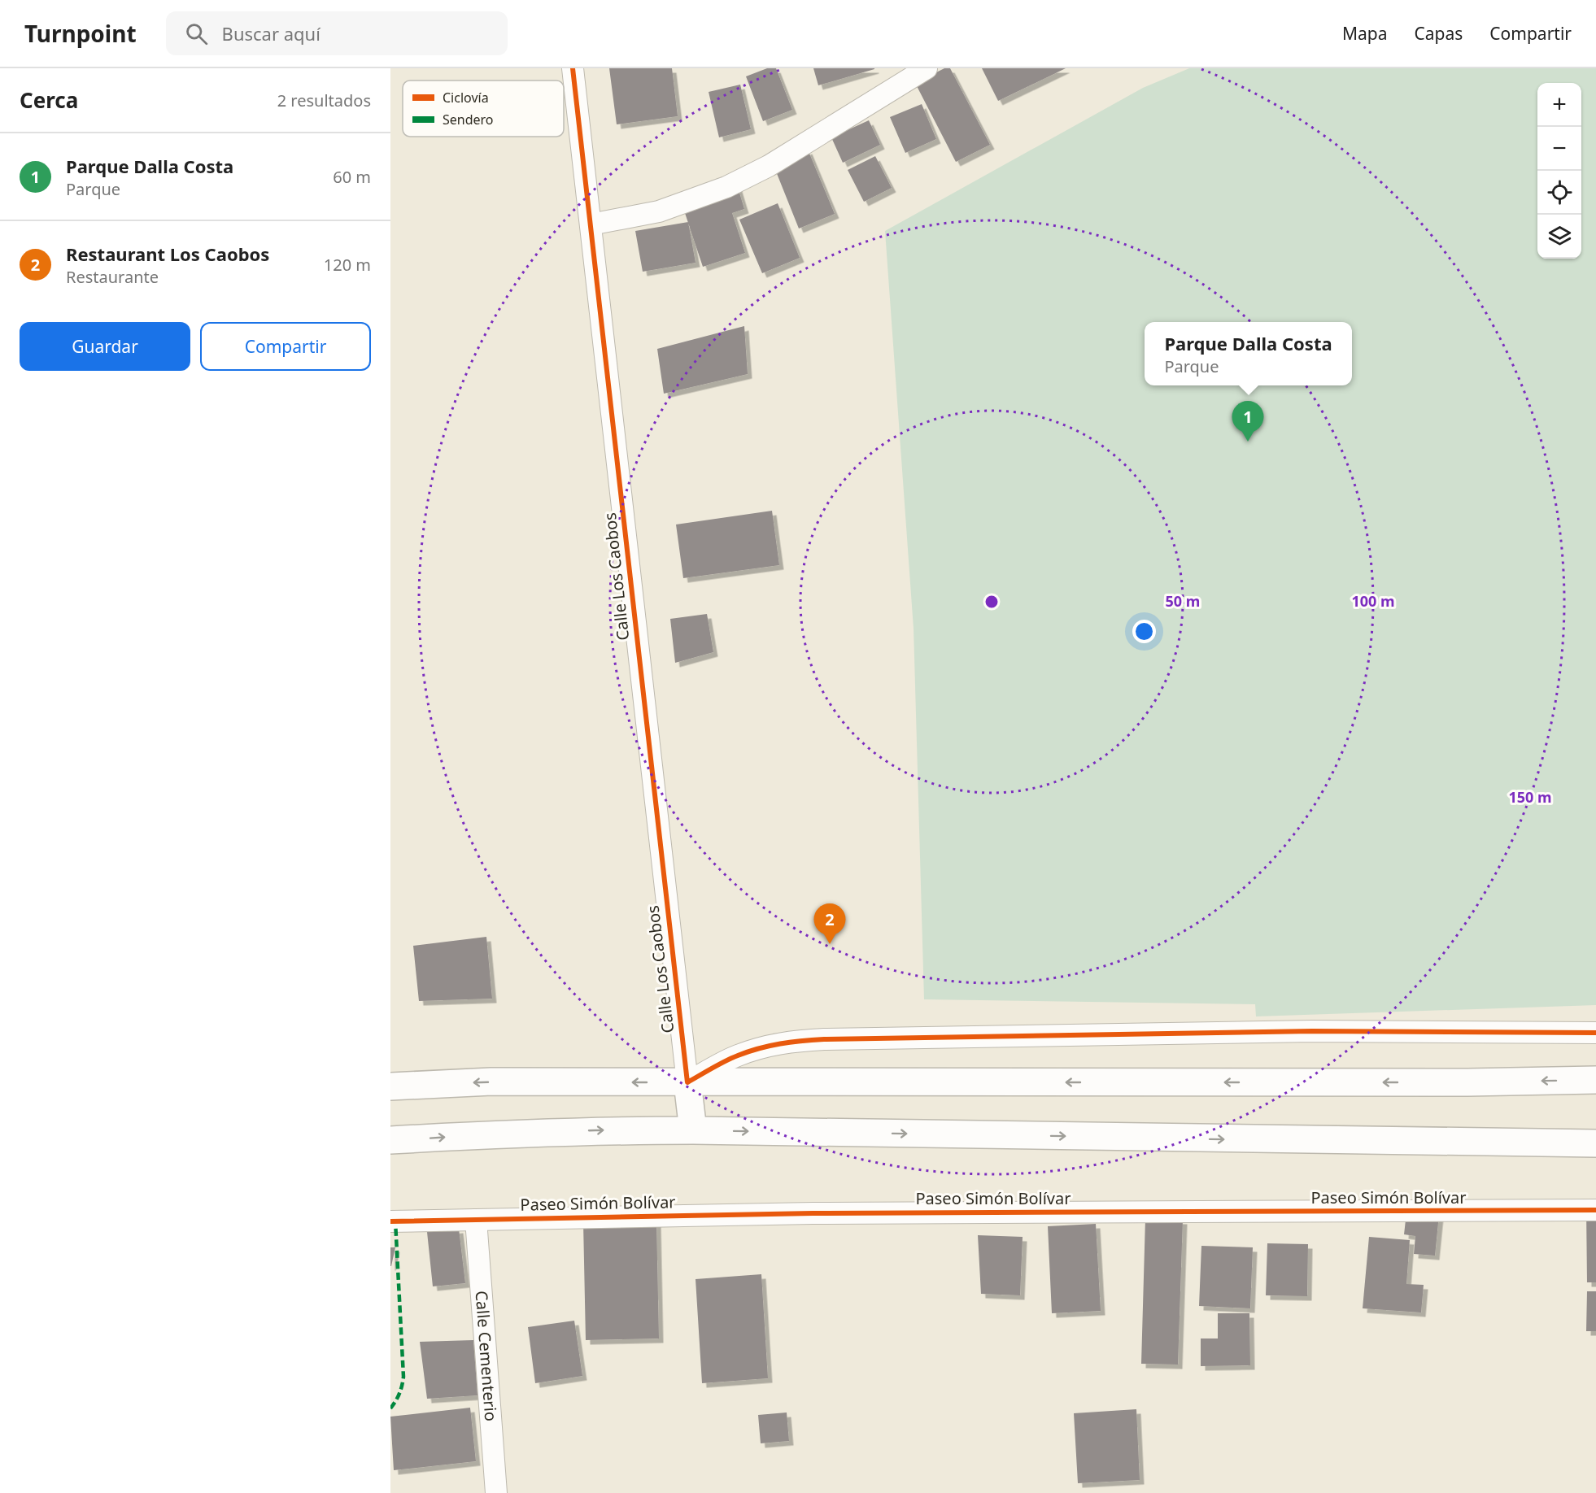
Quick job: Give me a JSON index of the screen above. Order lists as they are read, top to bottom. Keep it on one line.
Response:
{"streets":{"street":["Calle Los Caobos","Paseo Simón Bolívar","Calle Cementerio"]},"crossings":[["Paseo Simón Bolívar","Calle Cementerio"]],"legend":["Ciclovía","Sendero"],"page":{"header":"Turnpoint","search":"Buscar aquí","nav":["Mapa","Capas","Compartir"],"heading":["Cerca","2 resultados"],"map_buttons":["+","−"],"list":[{"mark":"1","name":"Parque Dalla Costa","note":"Parque","value":"60 m"},{"mark":"2","name":"Restaurant Los Caobos","note":"Restaurante","value":"120 m"}],"buttons":["Guardar","Compartir"],"popup":["Parque Dalla Costa","Parque"],"pins":["1","2"]},"rings":["50 m","100 m","150 m"]}
